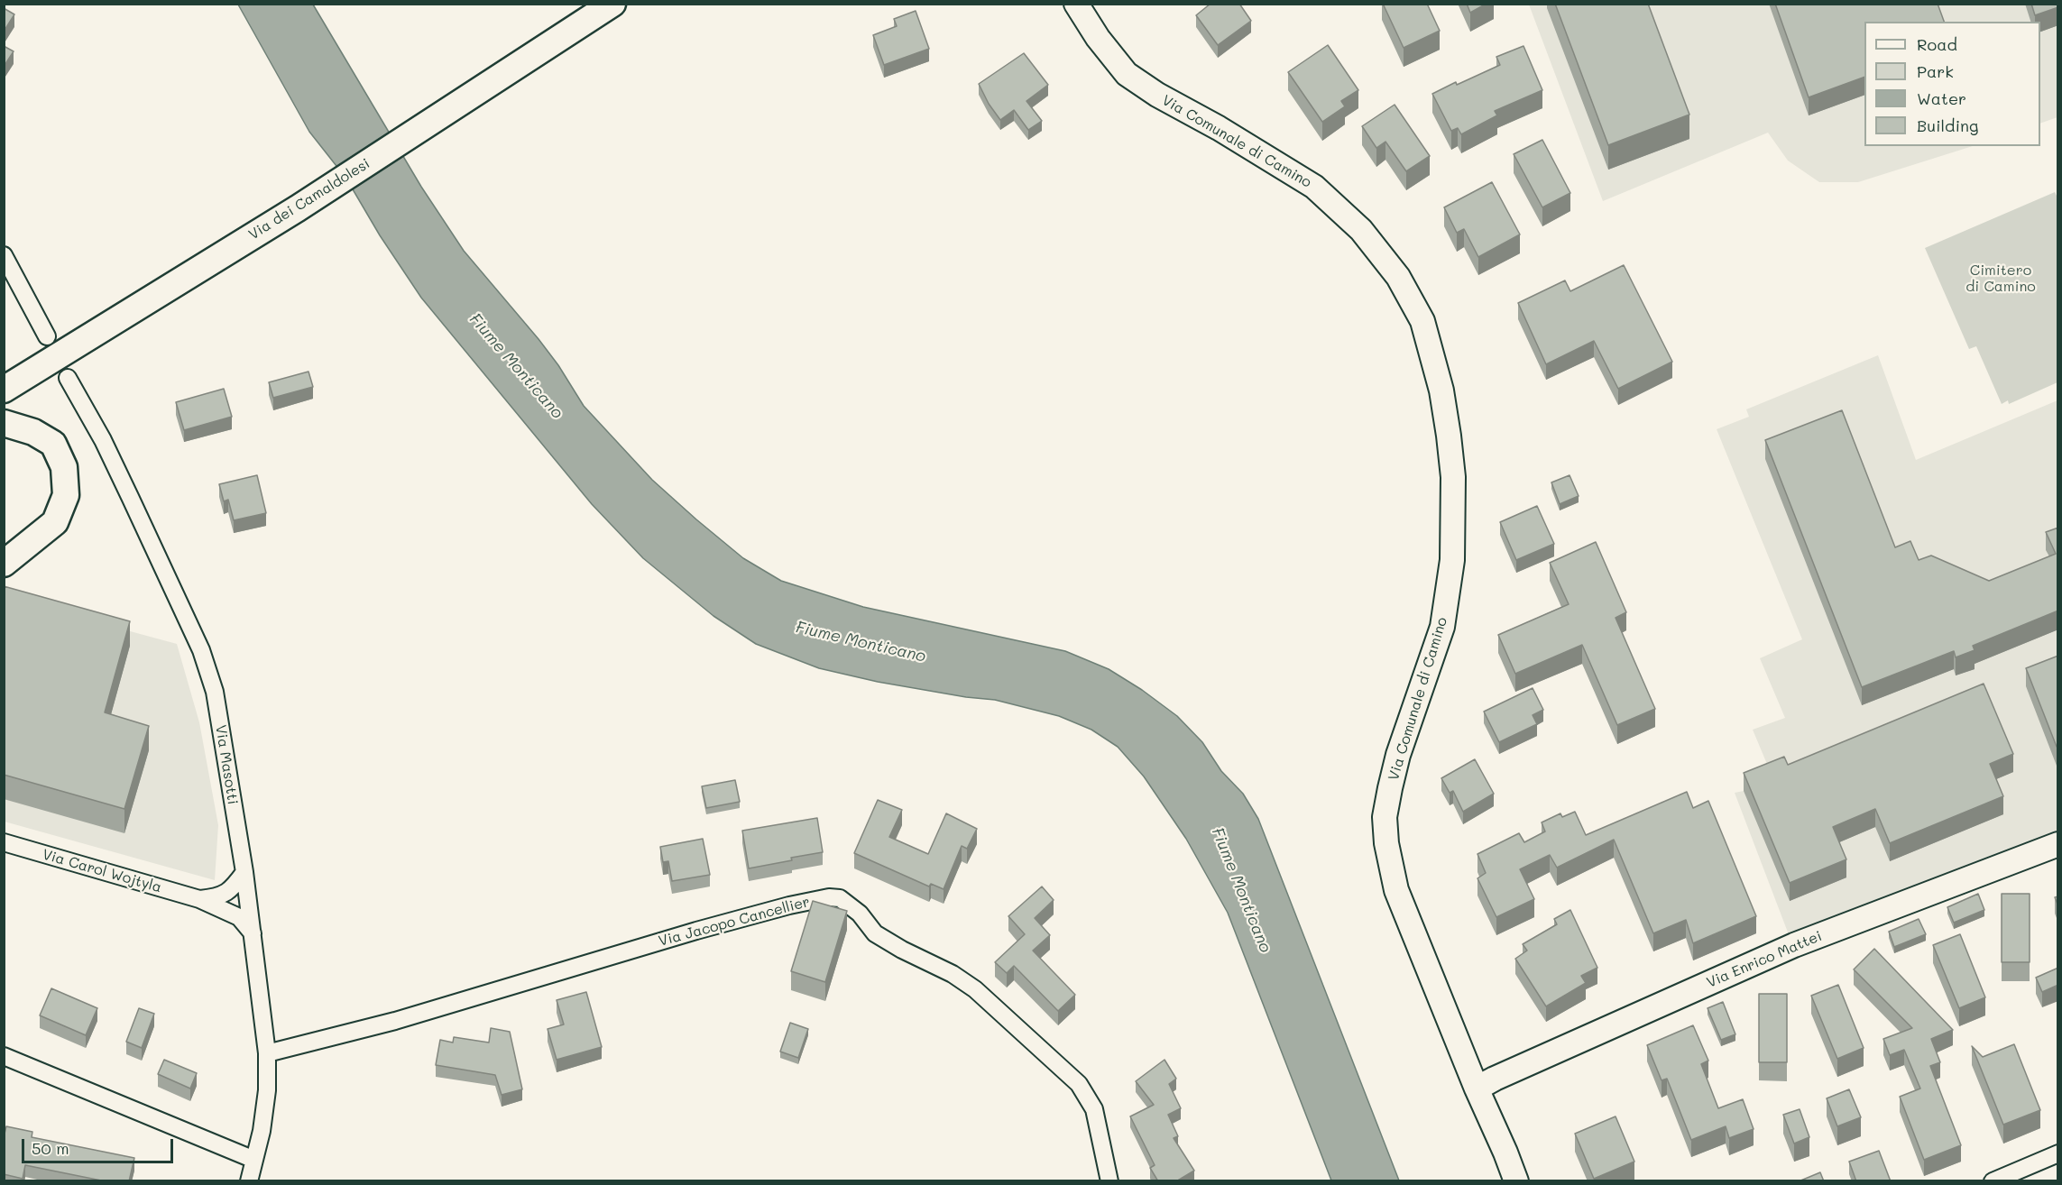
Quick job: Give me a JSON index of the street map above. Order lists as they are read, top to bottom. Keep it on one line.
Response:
{"streets":{"main road":["Via dei Camaldolesi"],"street":["Via Comunale di Camino","Via Masotti","Via Carol Wojtyla","Via Jacopo Cancellier","Via Enrico Mattei"]},"crossings":[["Via Comunale di Camino","Via Enrico Mattei"],["Via Masotti","Via Carol Wojtyla"],["Via Masotti","Via Jacopo Cancellier"]],"water":["Fiume Monticano"],"parks":["Cimitero di Camino"],"legend":["Road","Park","Water","Building"],"scale_bar":"50 m"}
